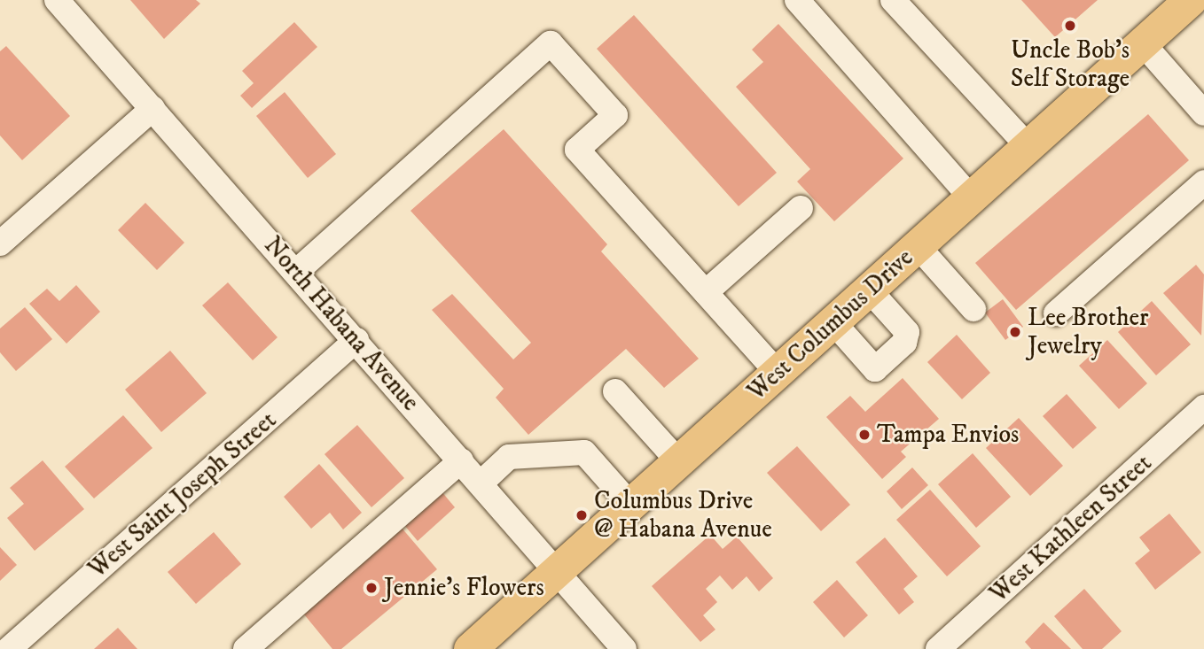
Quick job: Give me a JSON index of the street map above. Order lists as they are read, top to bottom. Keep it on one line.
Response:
{"streets":{"main road":["West Columbus Drive"],"street":["North Habana Avenue","West Saint Joseph Street","West Kathleen Street"]},"crossings":[["North Habana Avenue","West Columbus Drive"],["North Habana Avenue","West Saint Joseph Street"]],"places":["Uncle Bob's Self Storage","Lee Brother Jewelry","Tampa Envios","Columbus Drive @ Habana Avenue","Jennie's Flowers"]}
